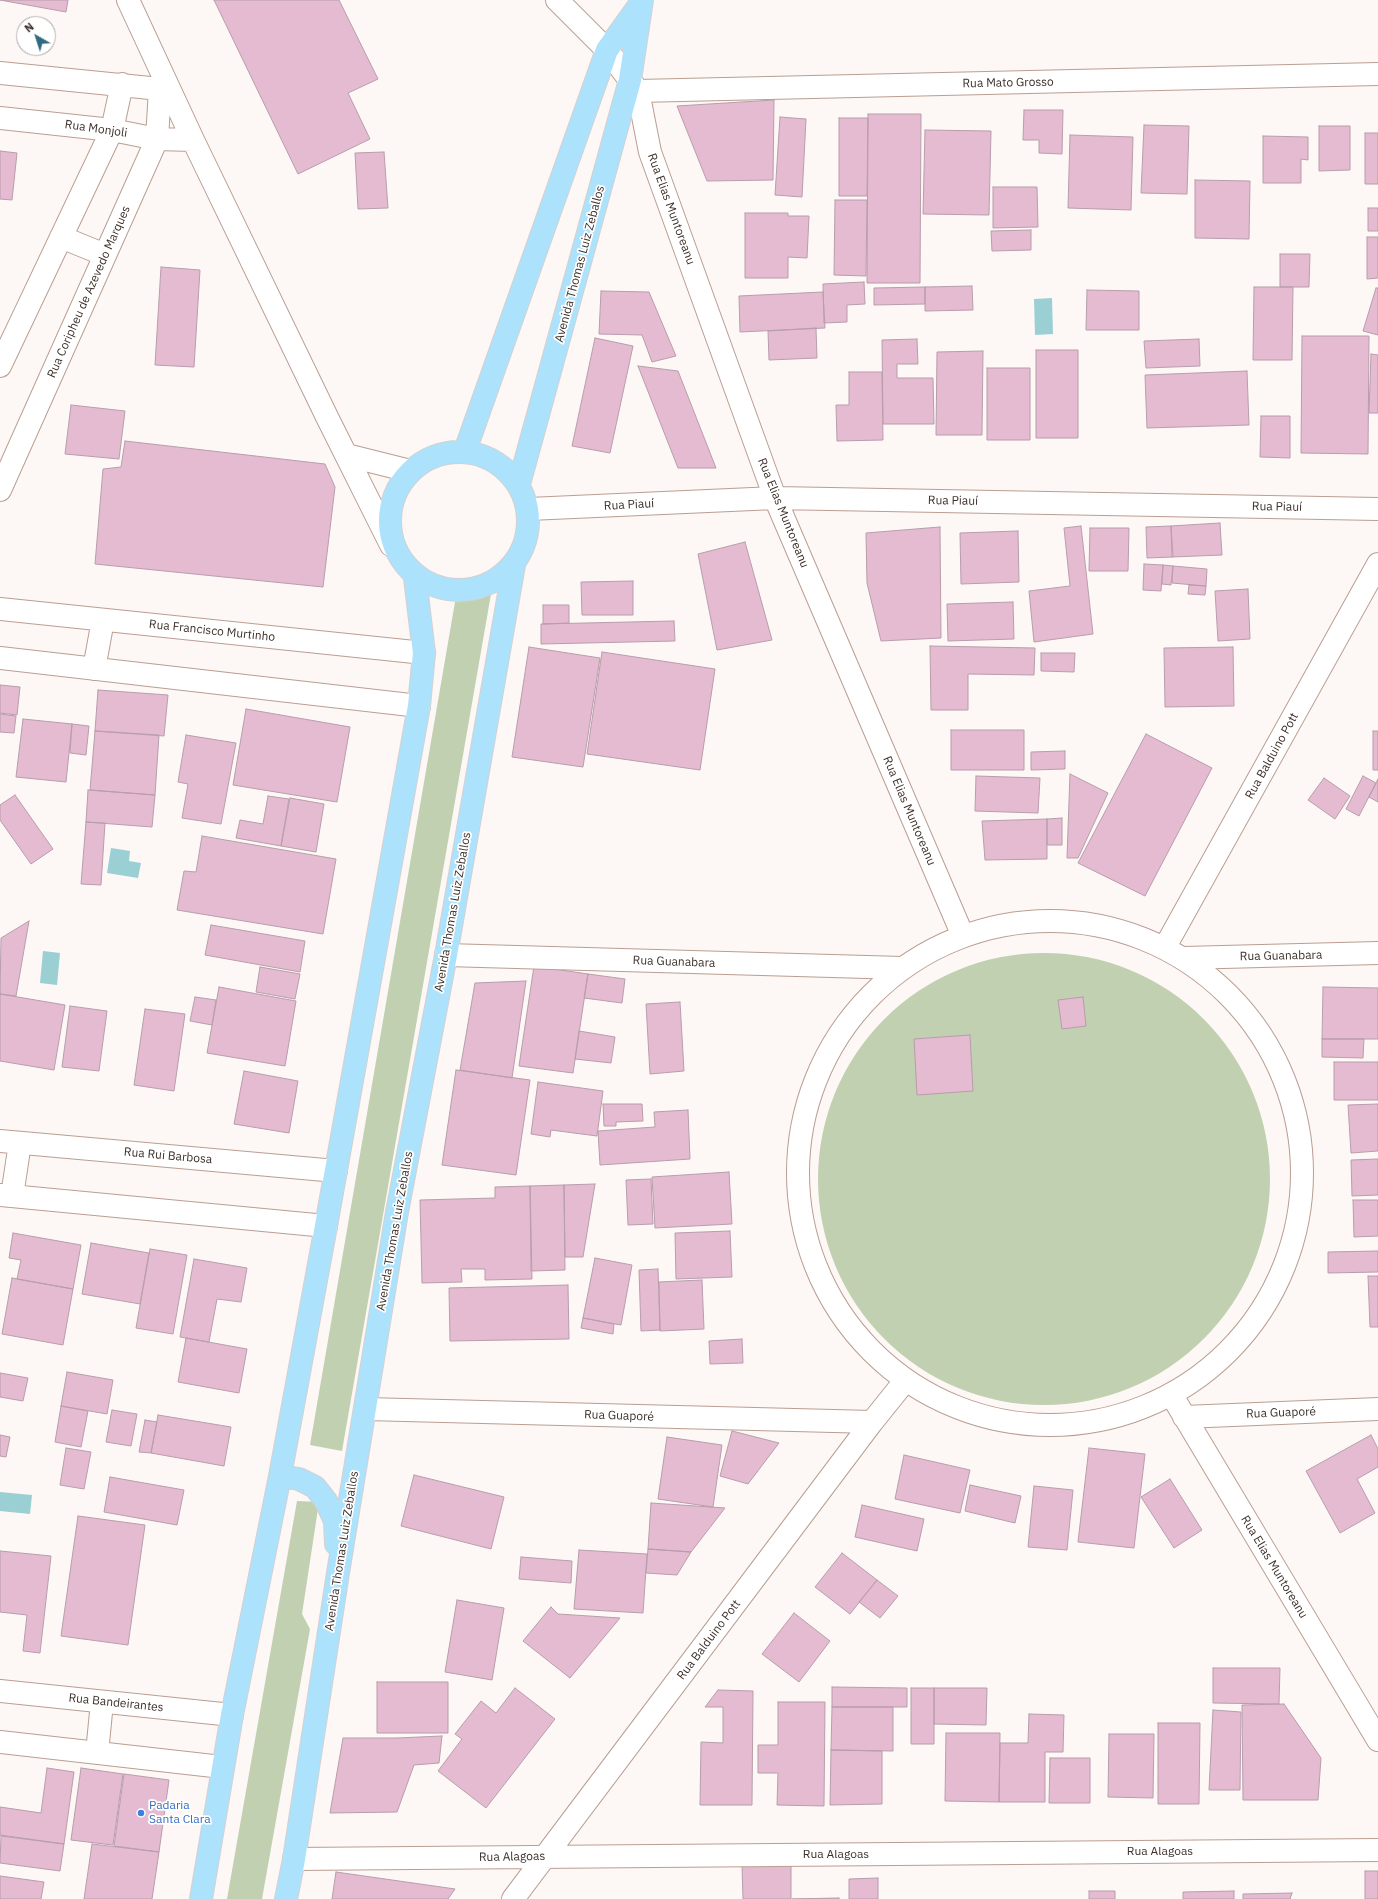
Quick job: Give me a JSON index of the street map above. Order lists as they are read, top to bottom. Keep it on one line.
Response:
{"streets":{"main road":["Avenida Thomas Luiz Zeballos"],"street":["Rua Mato Grosso","Rua Monjoli","Rua Elias Muntoreanu","Rua Coripheu de Azevedo Marques","Rua Piauí","Rua Francisco Murtinho","Rua Balduino Pott","Rua Guanabara","Rua Rui Barbosa","Rua Guaporé","Rua Bandeirantes","Rua Alagoas"]},"crossings":[["Rua Mato Grosso","Rua Elias Muntoreanu"],["Rua Mato Grosso","Avenida Thomas Luiz Zeballos"],["Rua Monjoli","Rua Coripheu de Azevedo Marques"],["Rua Elias Muntoreanu","Avenida Thomas Luiz Zeballos"],["Rua Elias Muntoreanu","Rua Piauí"],["Rua Elias Muntoreanu","Rua Guaporé"],["Avenida Thomas Luiz Zeballos","Rua Piauí"],["Avenida Thomas Luiz Zeballos","Rua Guanabara"],["Avenida Thomas Luiz Zeballos","Rua Guaporé"],["Avenida Thomas Luiz Zeballos","Rua Alagoas"],["Rua Balduino Pott","Rua Guaporé"],["Rua Balduino Pott","Rua Alagoas"]],"places":["Padaria Santa Clara"],"north":"top left"}
